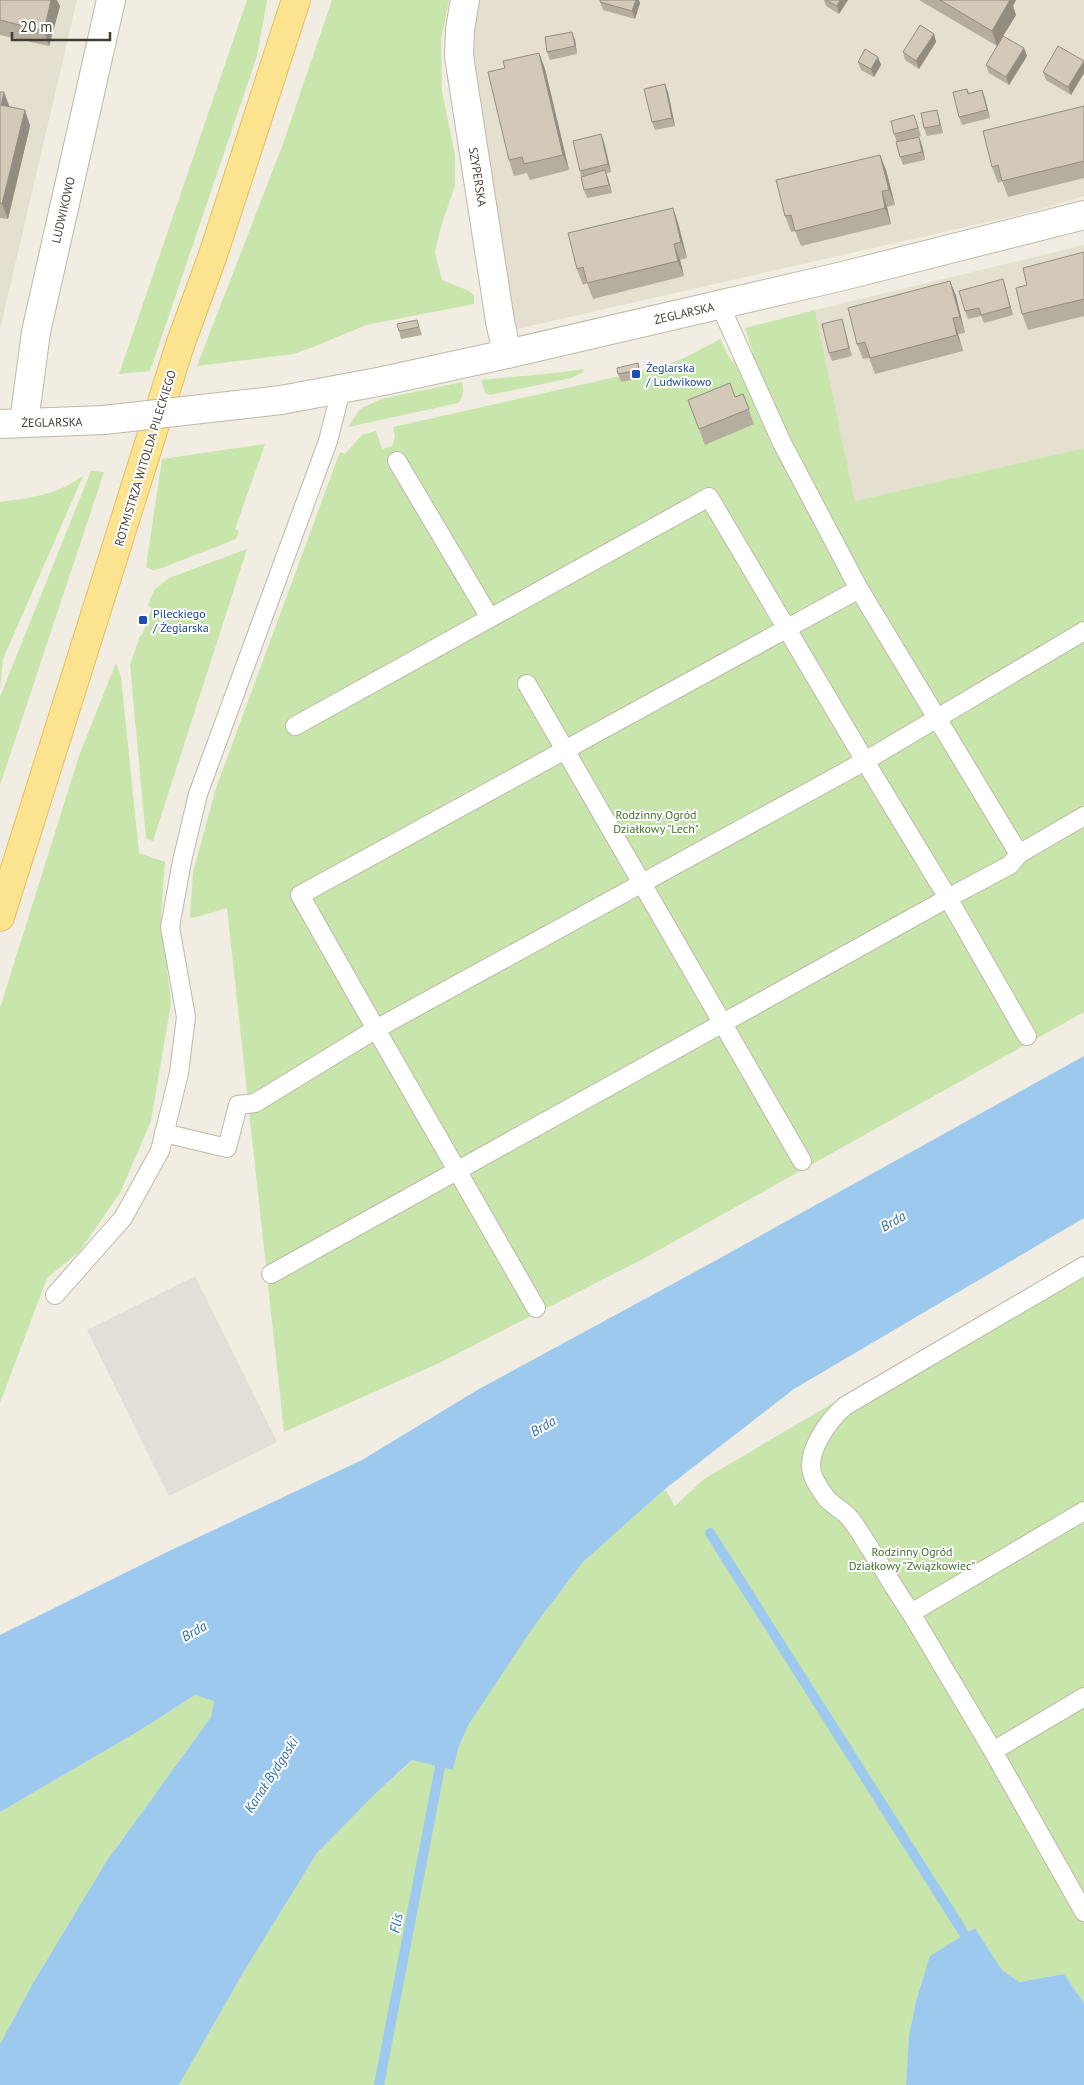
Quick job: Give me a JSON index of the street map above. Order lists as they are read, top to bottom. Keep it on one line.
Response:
{"streets":{"main road":["ROTMISTRZA WITOLDA PILECKIEGO"],"street":["SZYPERSKA","LUDWIKOWO","ŻEGLARSKA"]},"crossings":[["SZYPERSKA","ŻEGLARSKA"],["LUDWIKOWO","ŻEGLARSKA"]],"water":["Brda","Kanał Bydgoski","Flis"],"parks":["Rodzinny Ogród Działkowy \"Lech\"","Rodzinny Ogród Działkowy \"Związkowiec\""],"places":{"transit":["Żeglarska / Ludwikowo","Pileckiego / Żeglarska"]},"scale_bar":"20 m"}
